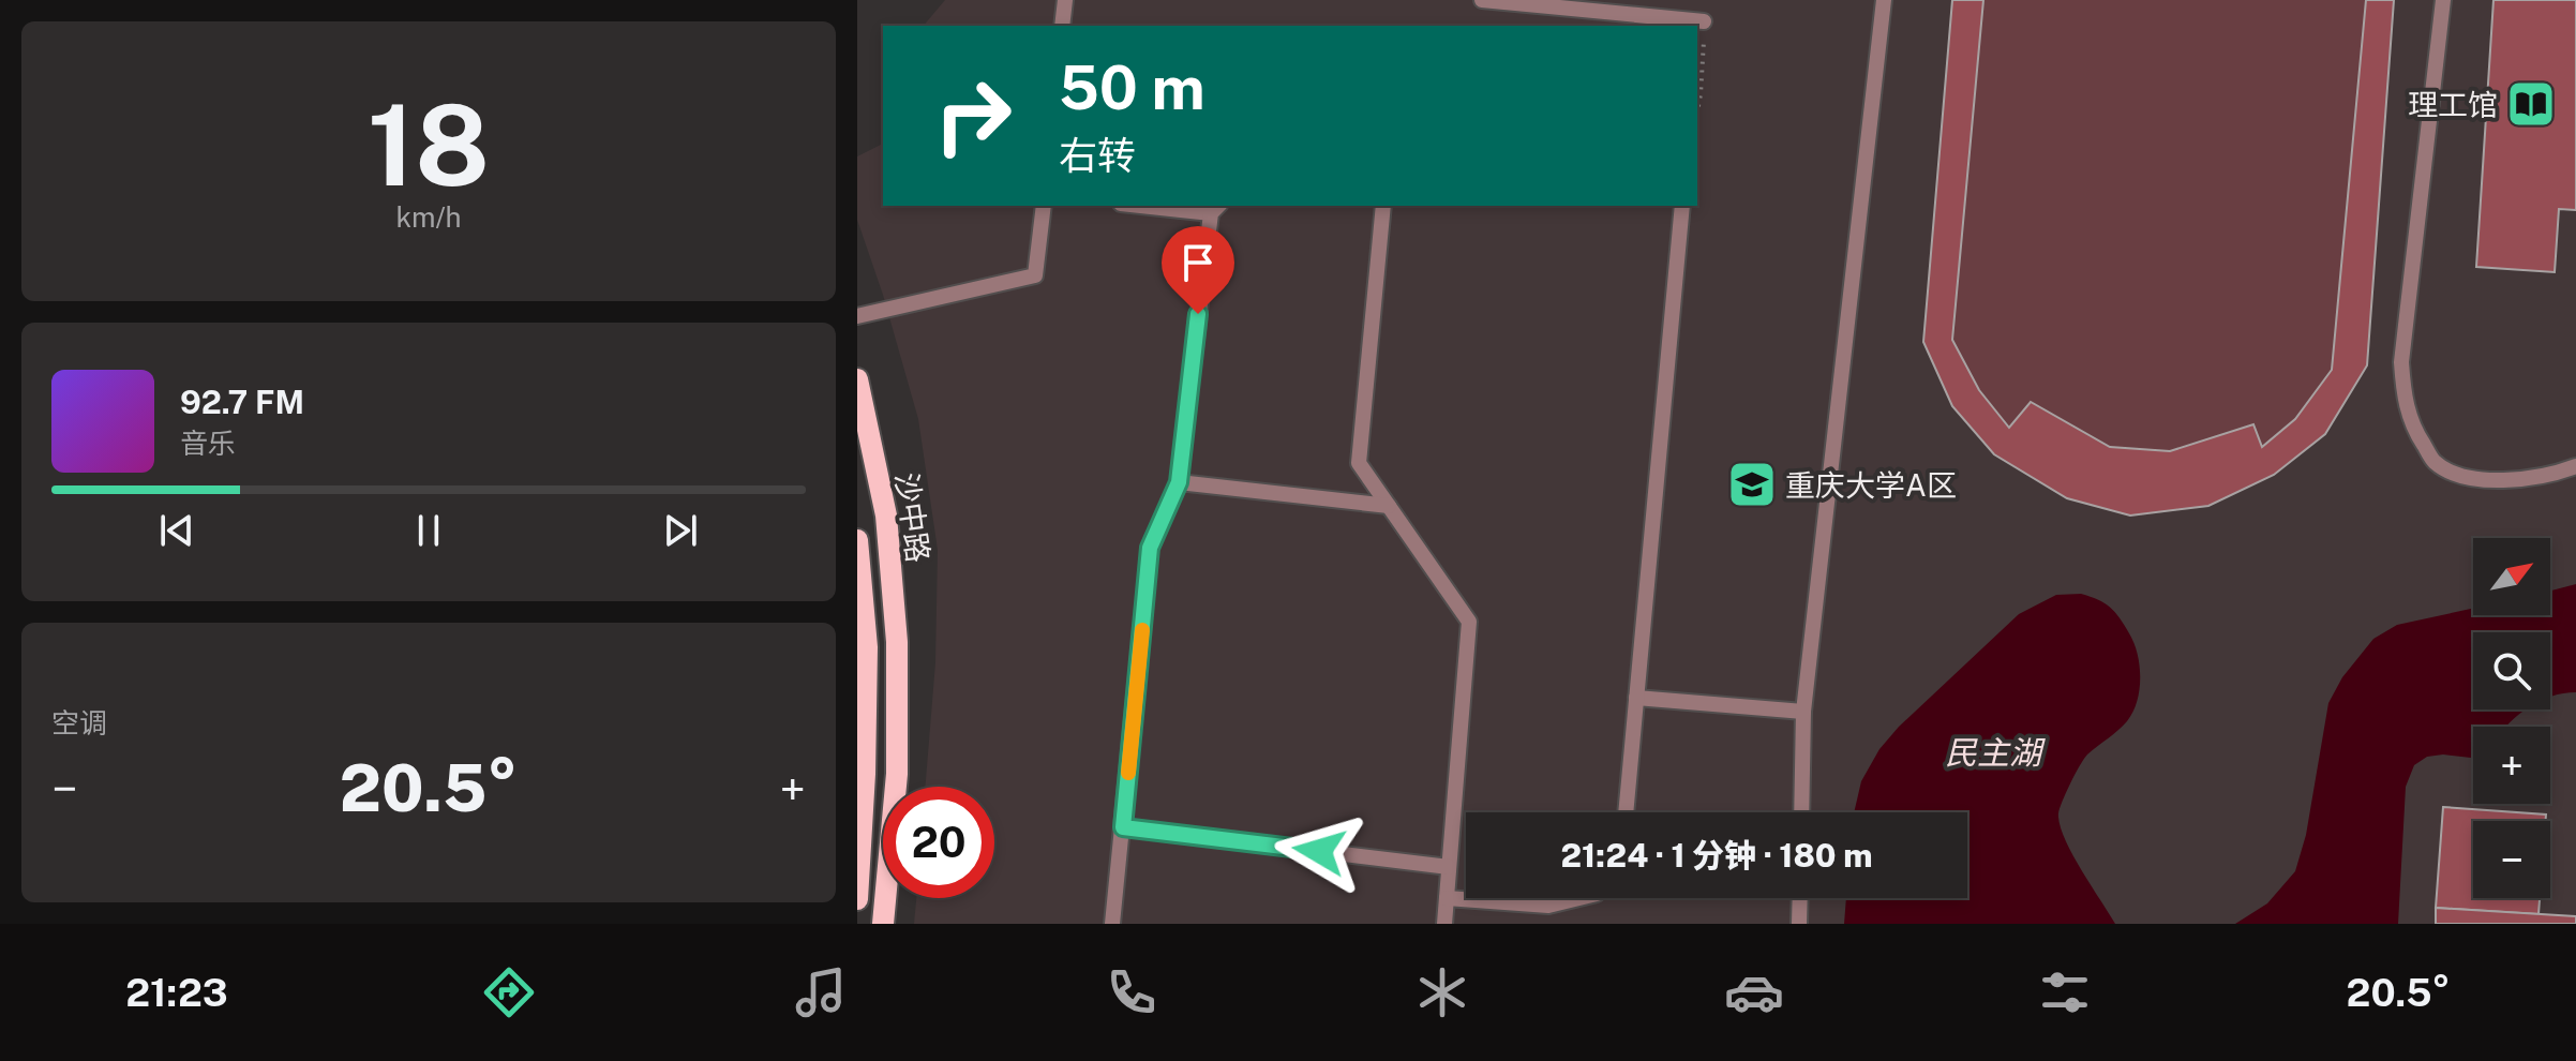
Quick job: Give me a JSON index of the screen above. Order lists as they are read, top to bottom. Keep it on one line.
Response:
{"streets":{"main road":["沙中路"]},"water":["民主湖"],"places":{"library":["理工馆"],"school or university":["重庆大学A区"]},"north":"top right","page":{"tile":[["18","km/h"],"空调"],"turn":["50 m","右转"],"song":["92.7 FM","音乐"],"map_buttons":["+","−"],"heat":["−","20.5°","+"],"limit":"20","trip":"21:24 · 1 分钟 · 180 m","tabs":["21:23","20.5°"]}}
